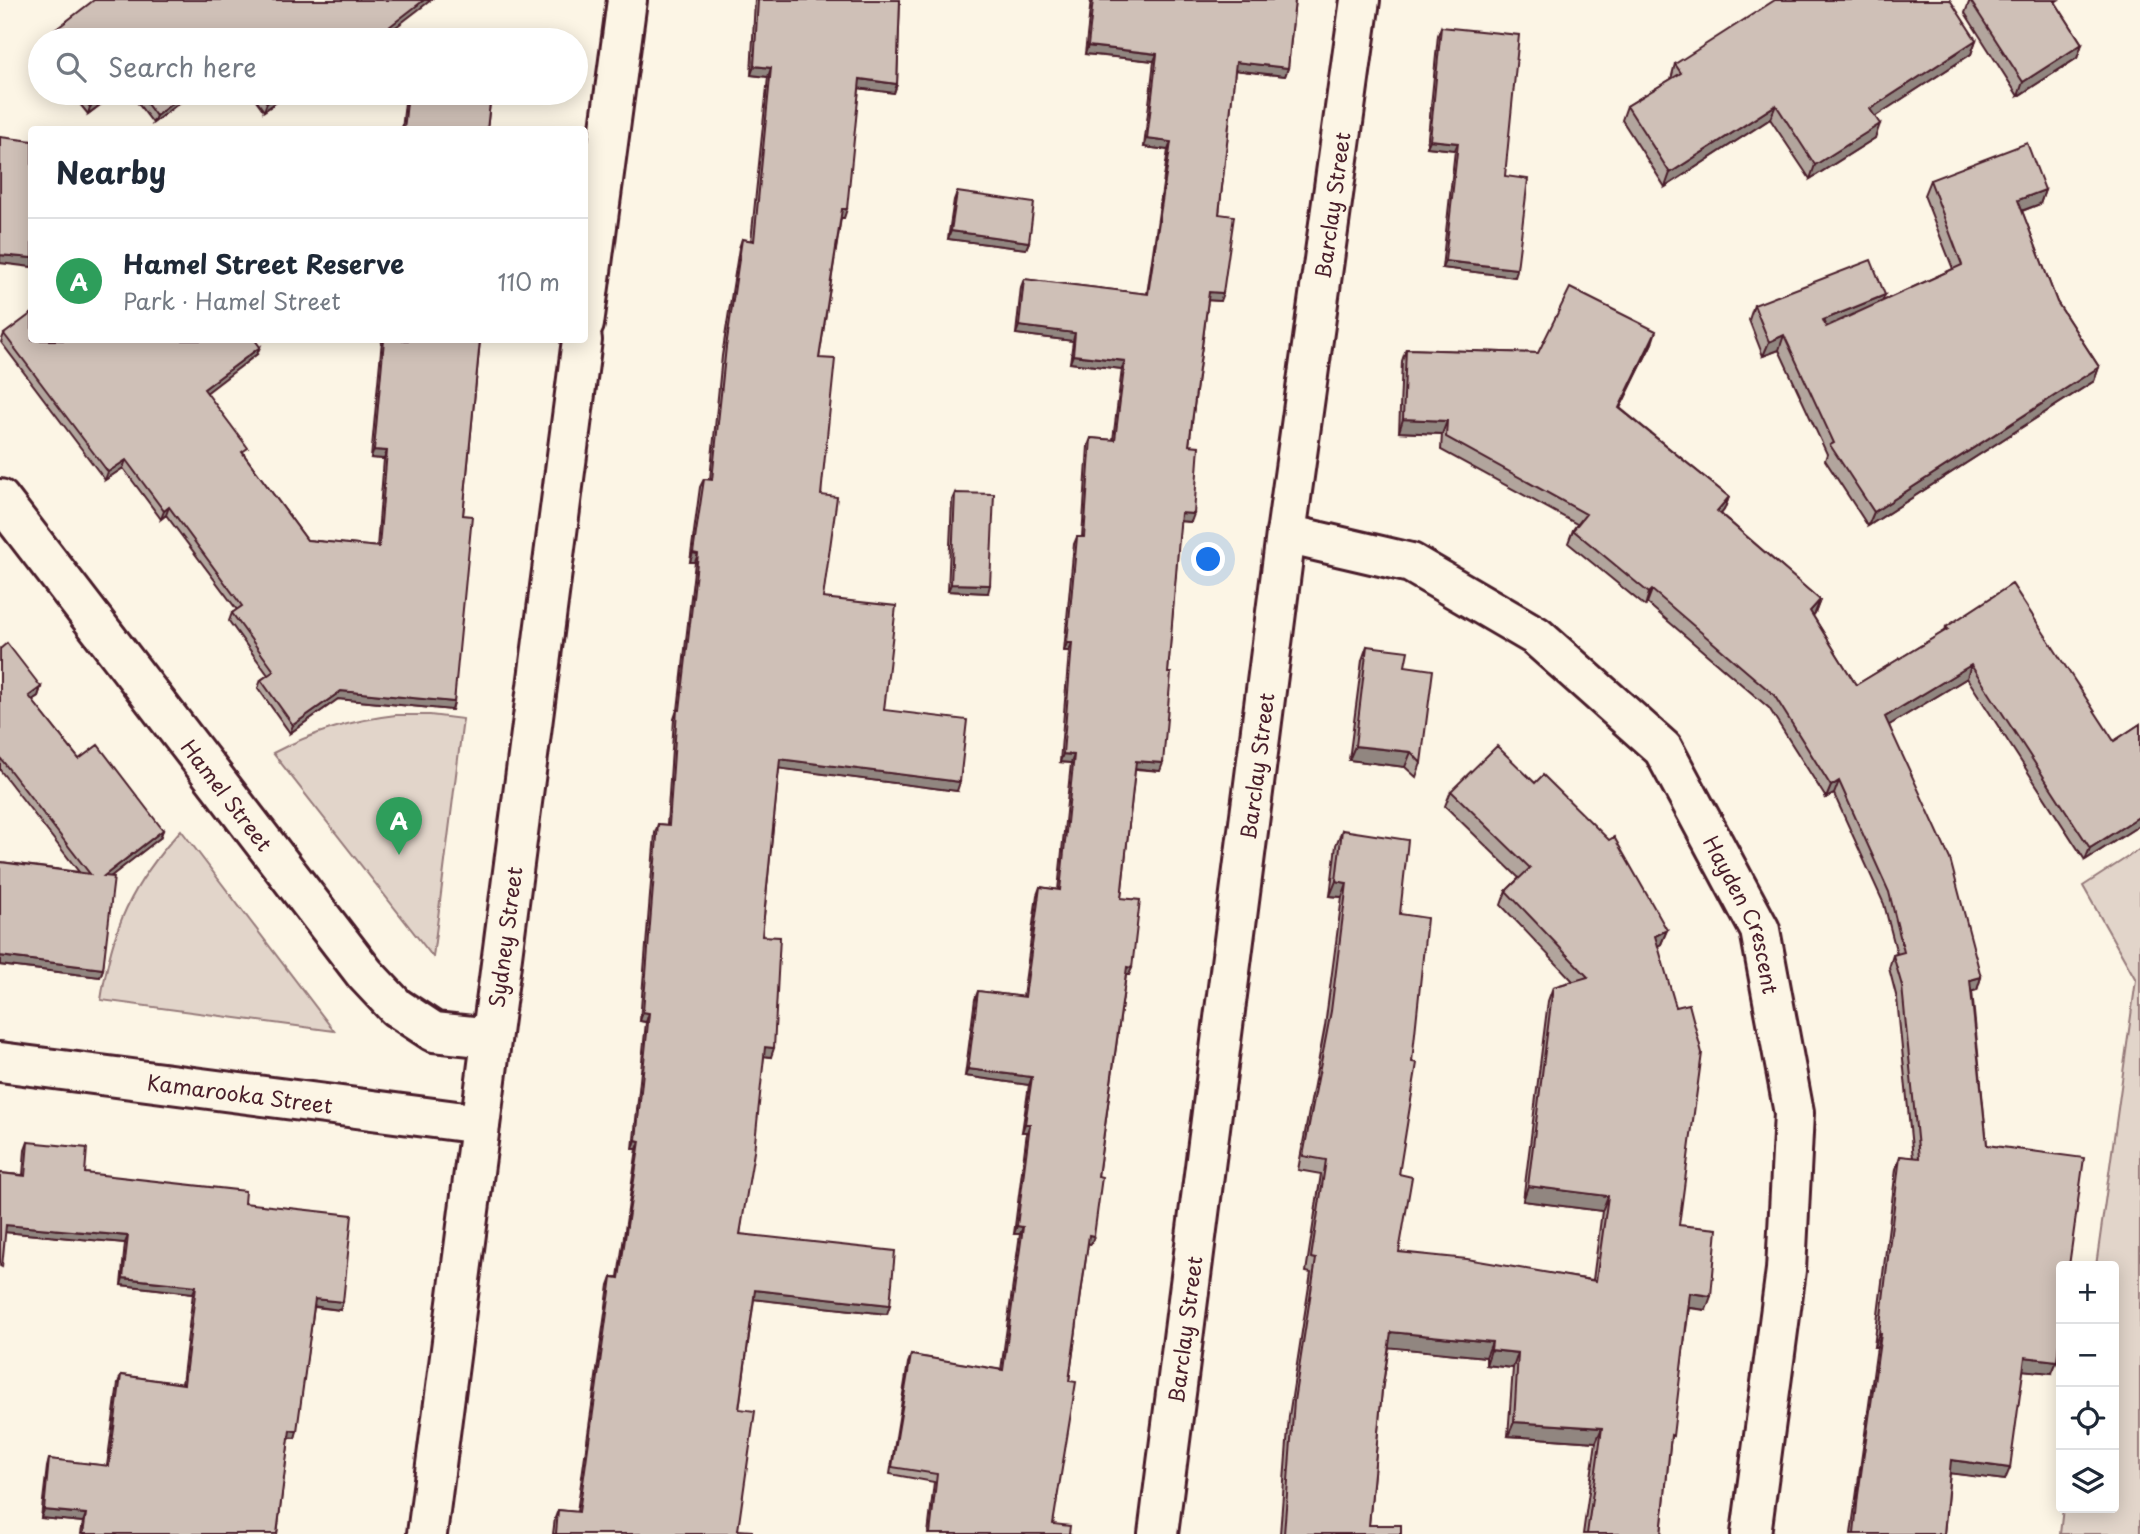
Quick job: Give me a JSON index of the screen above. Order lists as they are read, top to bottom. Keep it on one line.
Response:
{"streets":{"street":["Barclay Street","Hamel Street","Hayden Crescent","Sydney Street","Kamarooka Street"]},"crossings":[["Barclay Street","Hayden Crescent"],["Hamel Street","Sydney Street"],["Sydney Street","Kamarooka Street"]],"page":{"search":"Search here","heading":"Nearby","list":[{"mark":"A","name":"Hamel Street Reserve","note":"Park · Hamel Street","value":"110 m"}],"pins":"A","map_buttons":["+","−"]}}
